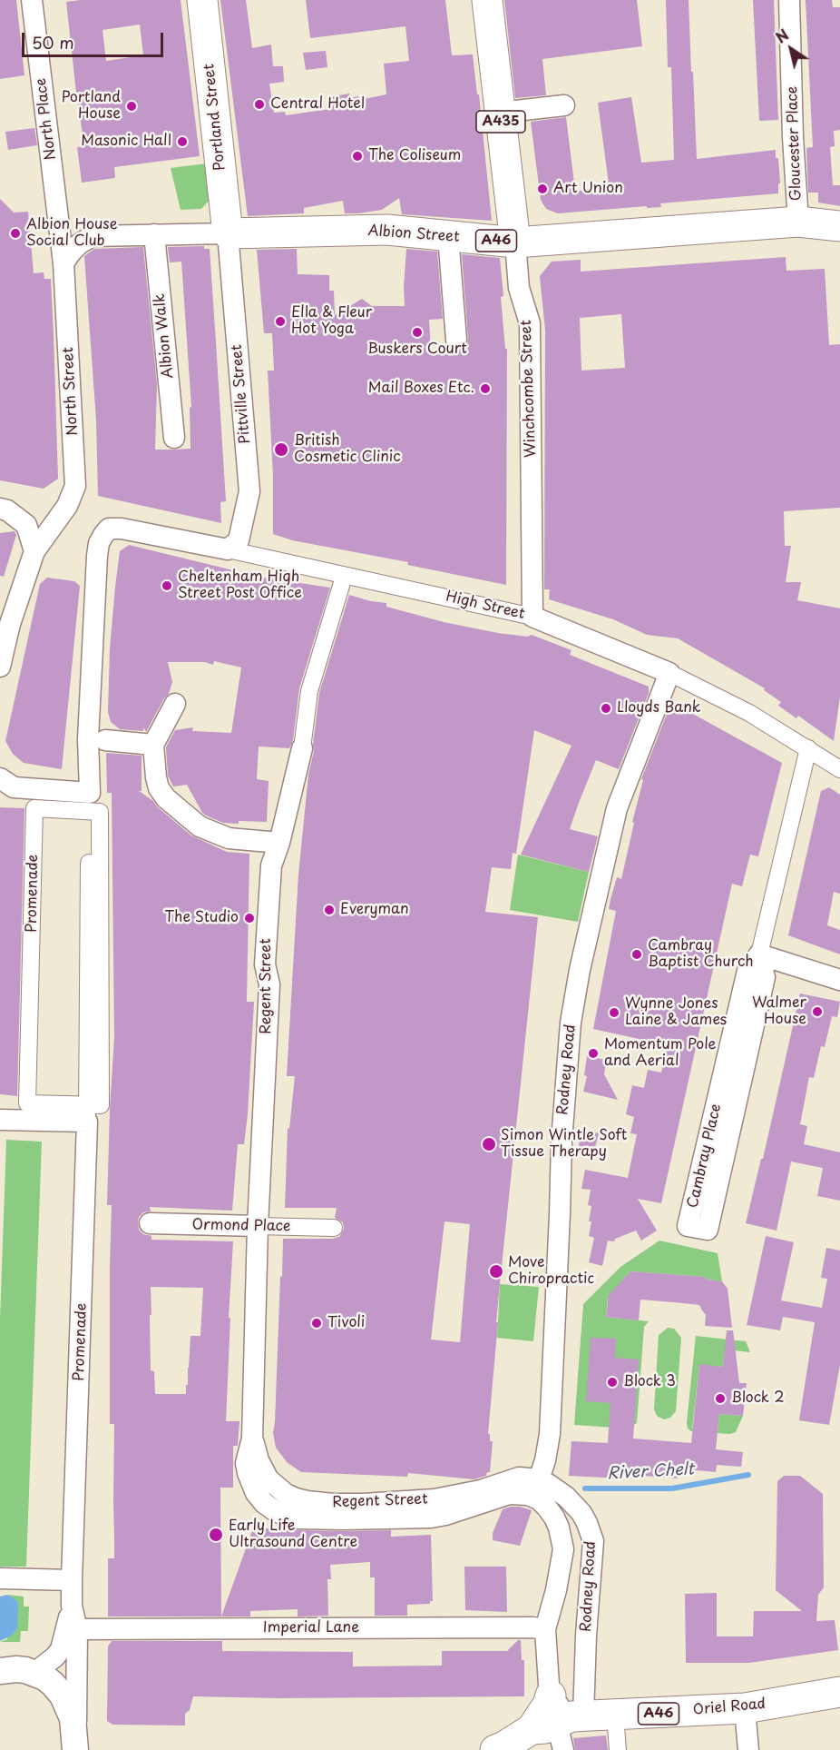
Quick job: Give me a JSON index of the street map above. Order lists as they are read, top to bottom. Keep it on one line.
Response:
{"streets":{"main road":["Portland Street","A435","Albion Street","A46","Winchcombe Street","Oriel Road"],"street":["North Place","Gloucester Place","Albion Walk","North Street","Pittville Street","High Street","Promenade","Regent Street","Rodney Road","Cambray Place","Ormond Place","Imperial Lane"]},"crossings":[["Portland Street","Albion Street"],["Portland Street","Pittville Street"],["North Place","North Street"],["Gloucester Place","Albion Street"],["Albion Street","Albion Walk"],["Albion Street","Winchcombe Street"],["Albion Street","Pittville Street"],["Winchcombe Street","High Street"],["Pittville Street","High Street"],["High Street","Promenade"],["High Street","Regent Street"],["High Street","Rodney Road"],["High Street","Cambray Place"],["Promenade","Imperial Lane"],["Regent Street","Rodney Road"],["Regent Street","Ormond Place"],["Rodney Road","Imperial Lane"],["Rodney Road","Oriel Road"]],"water":["River Chelt"],"places":["Central Hotel","Portland House","Masonic Hall","The Coliseum","Art Union","Albion House Social Club","Ella & Fleur Hot Yoga","Buskers Court","Mail Boxes Etc.","British Cosmetic Clinic","Cheltenham High Street Post Office","Lloyds Bank","Everyman","The Studio","Cambray Baptist Church","Walmer House","Wynne Jones Laine & James","Momentum Pole and Aerial","Simon Wintle Soft Tissue Therapy","Move Chiropractic","Tivoli","Block 3","Block 2","Early Life Ultrasound Centre"],"scale_bar":"50 m","north":"top left"}
